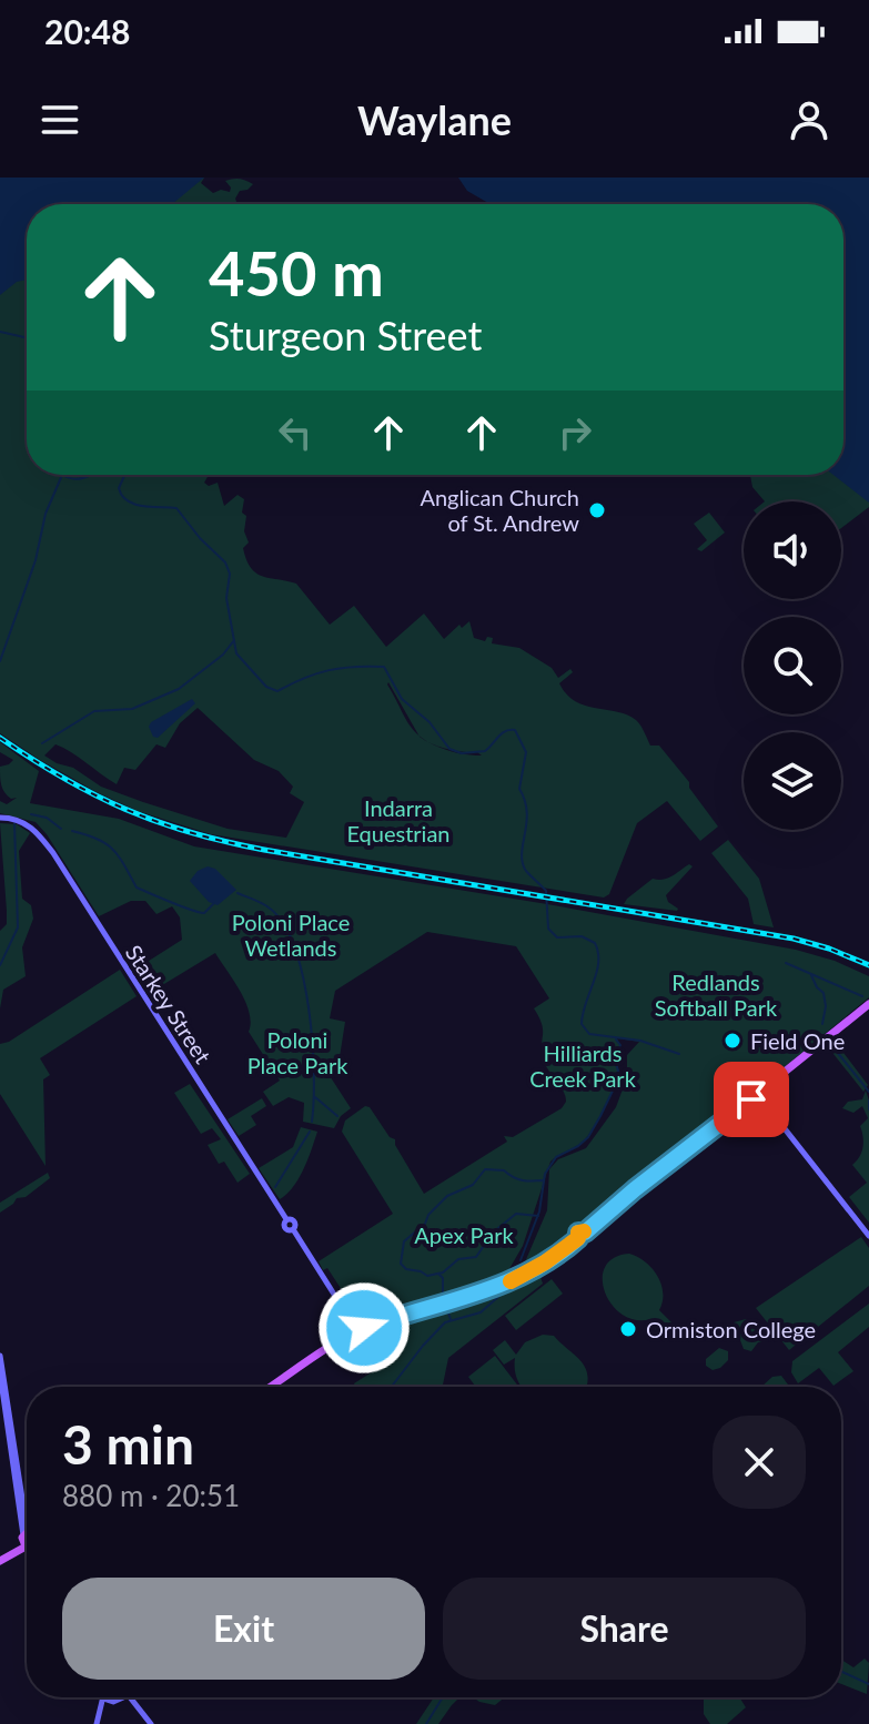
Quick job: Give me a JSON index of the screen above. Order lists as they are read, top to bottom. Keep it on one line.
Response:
{"streets":{"main road":["Starkey Street"]},"parks":["Indarra Equestrian","Poloni Place Wetlands","Redlands Softball Park","Poloni Place Park","Hilliards Creek Park","Apex Park"],"places":["Anglican Church of St. Andrew","Field One","Ormiston College"],"page":{"status":"20:48","header":"Waylane","turn":["450 m","Sturgeon Street"],"heading":["3 min","880 m · 20:51"],"buttons":["Exit","Share"]}}
